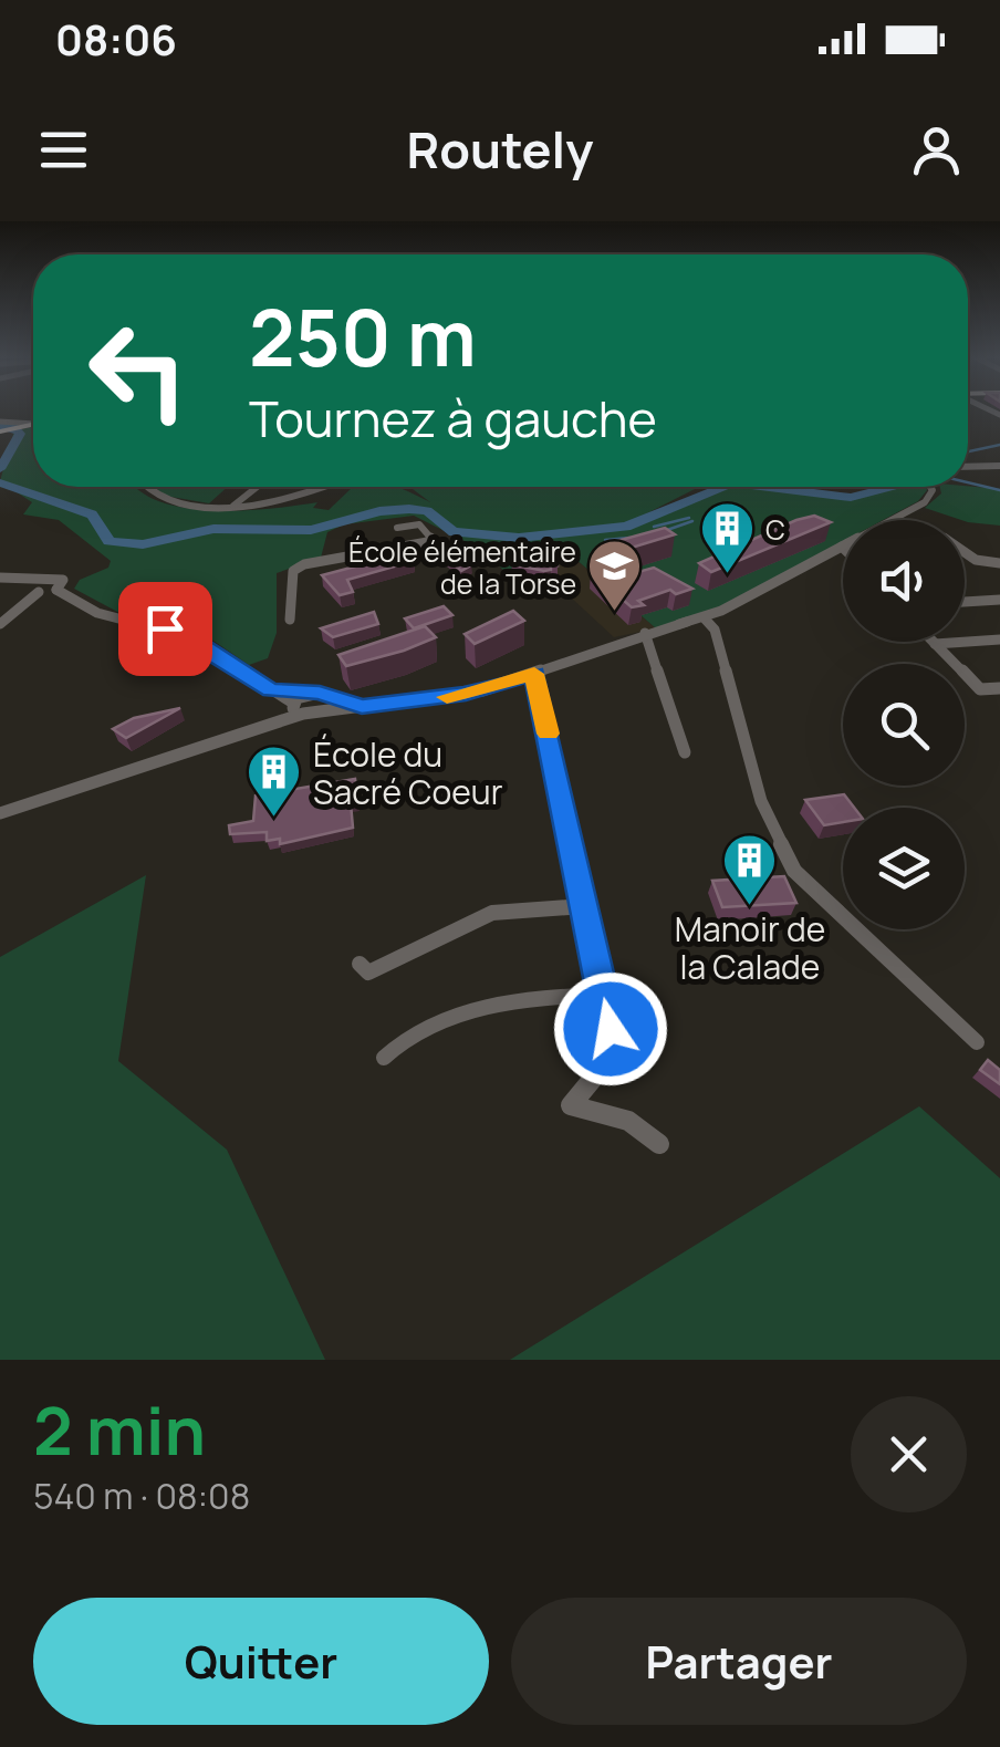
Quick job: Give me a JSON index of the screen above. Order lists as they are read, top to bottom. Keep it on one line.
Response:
{"places":{"building":["C","École du Sacré Coeur","Manoir de la Calade"],"school or university":["École élémentaire de la Torse"]},"page":{"status":"08:06","header":"Routely","turn":["250 m","Tournez à gauche"],"heading":["2 min","540 m · 08:08"],"buttons":["Quitter","Partager"]}}
